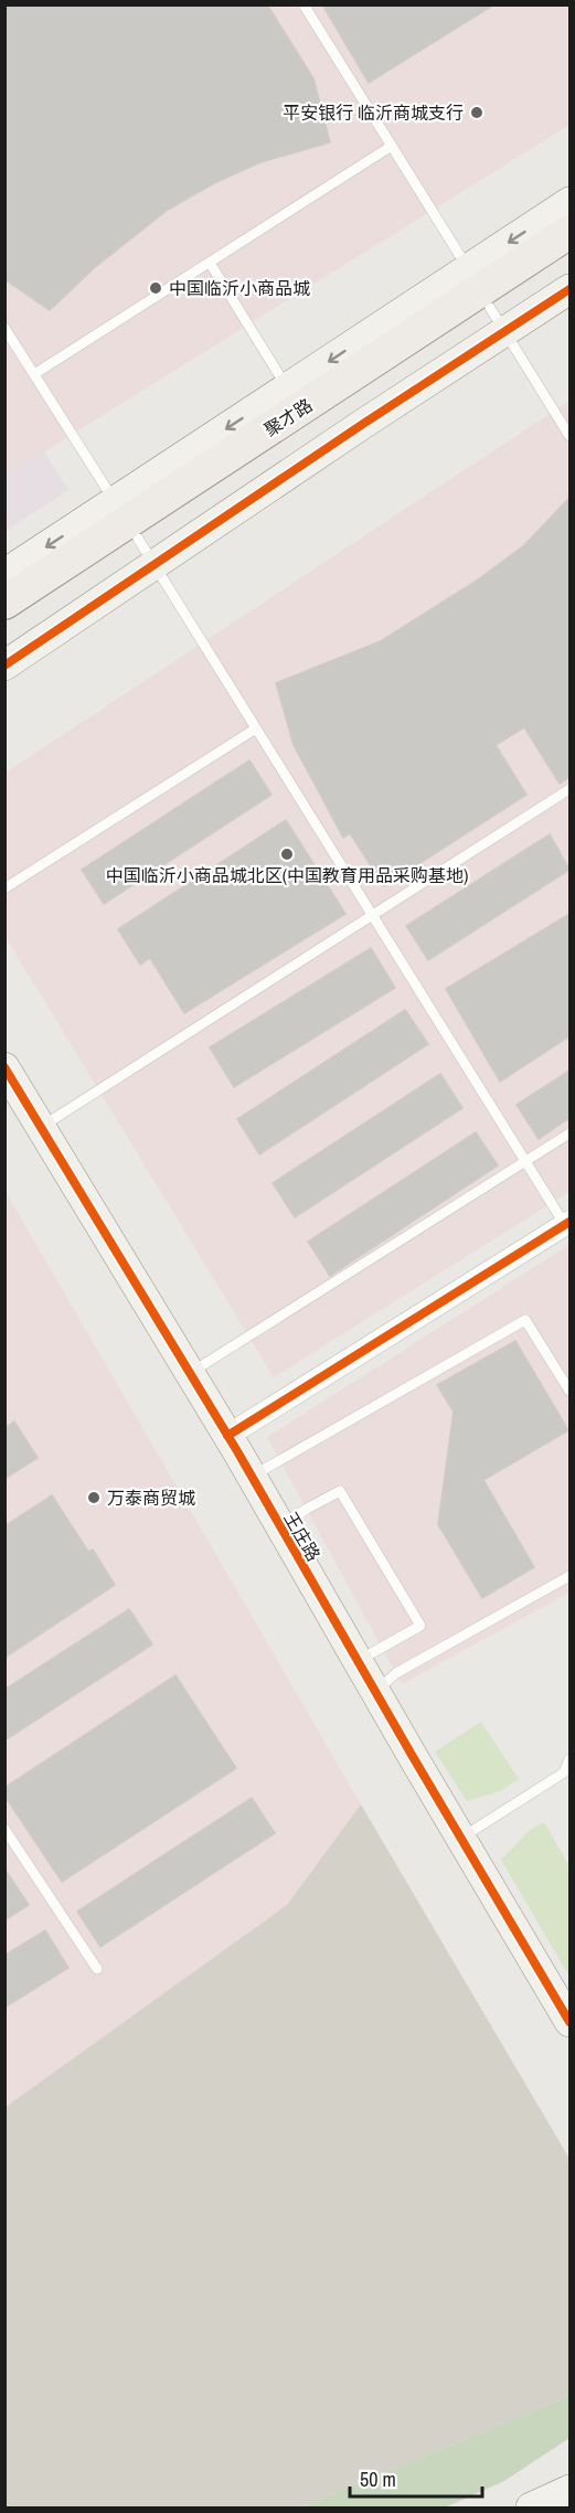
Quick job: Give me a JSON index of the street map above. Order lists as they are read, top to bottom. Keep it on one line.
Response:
{"streets":{"main road":["聚才路"],"street":["王庄路"]},"places":["平安银行 临沂商城支行","中国临沂小商品城","中国临沂小商品城北区(中国教育用品采购基地)","万泰商贸城"],"scale_bar":"50 m"}
